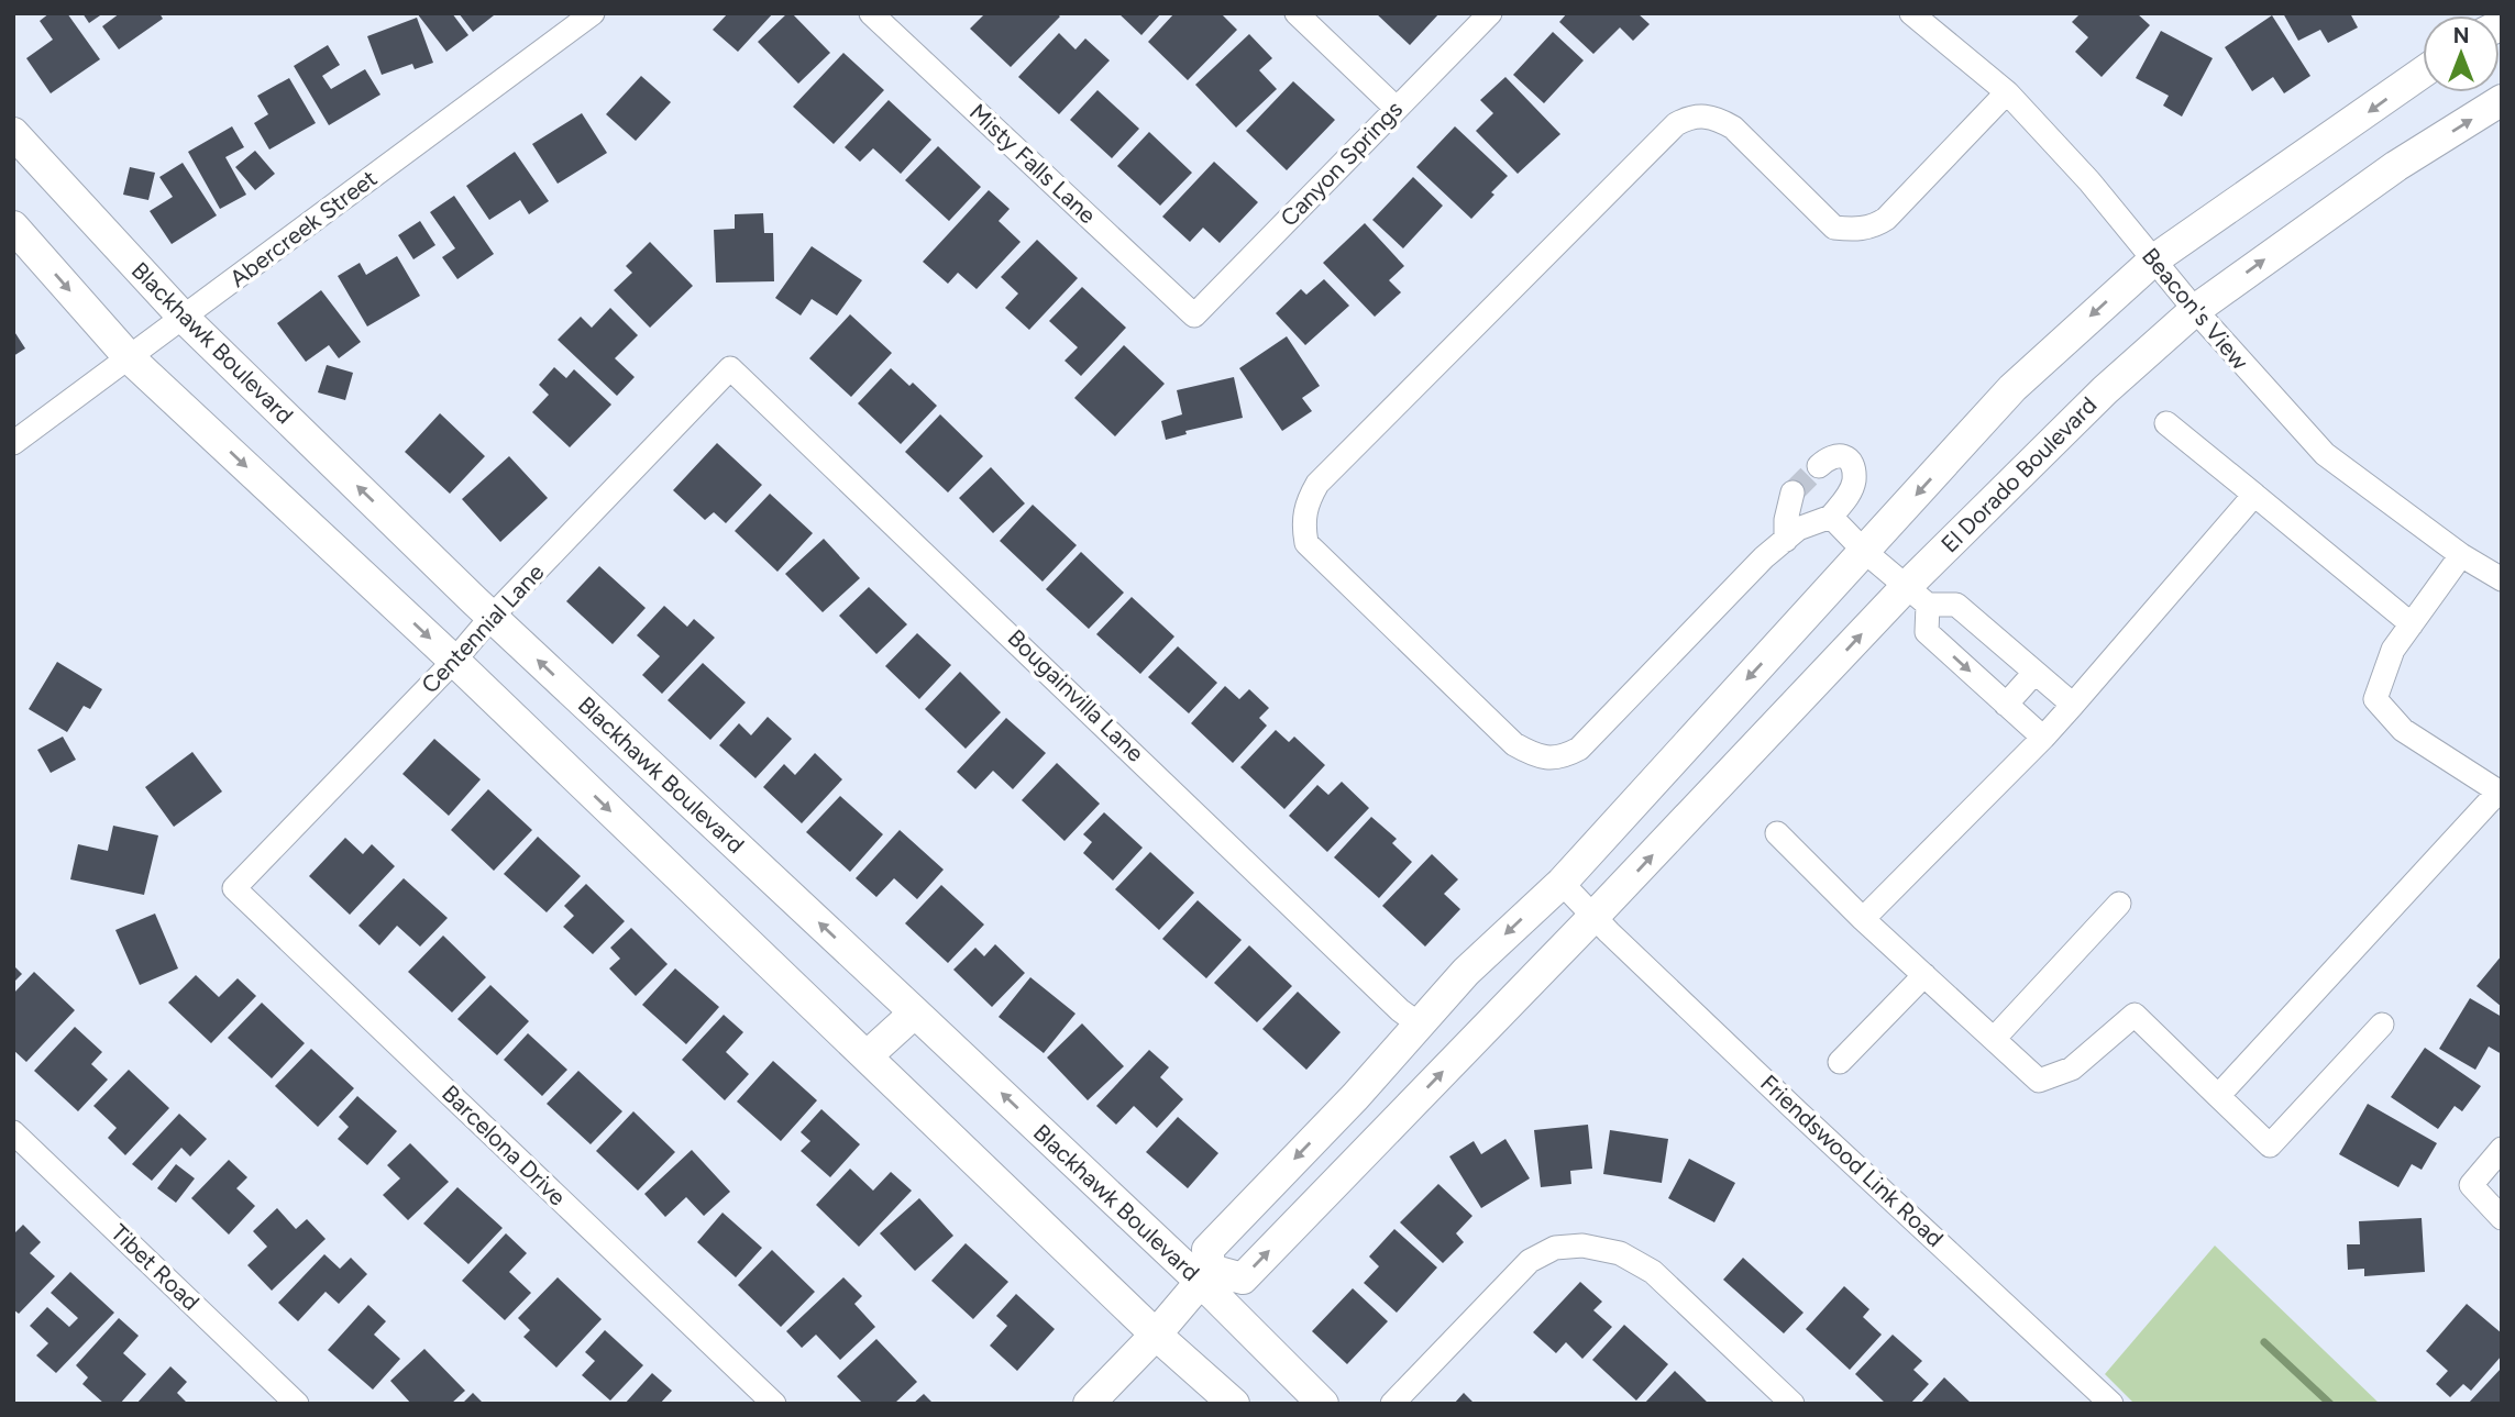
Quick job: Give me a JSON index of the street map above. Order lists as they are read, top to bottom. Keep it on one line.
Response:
{"streets":{"main road":["Blackhawk Boulevard","El Dorado Boulevard"],"street":["Misty Falls Lane","Canyon Springs","Abercreek Street","Beacon's View","Centennial Lane","Bougainvilla Lane","Barcelona Drive","Friendswood Link Road","Tibet Road"]},"crossings":[["Misty Falls Lane","Canyon Springs"],["Abercreek Street","Blackhawk Boulevard"],["Beacon's View","El Dorado Boulevard"],["Blackhawk Boulevard","Centennial Lane"],["El Dorado Boulevard","Friendswood Link Road"],["Centennial Lane","Bougainvilla Lane"],["Centennial Lane","Barcelona Drive"]],"north":"top"}
